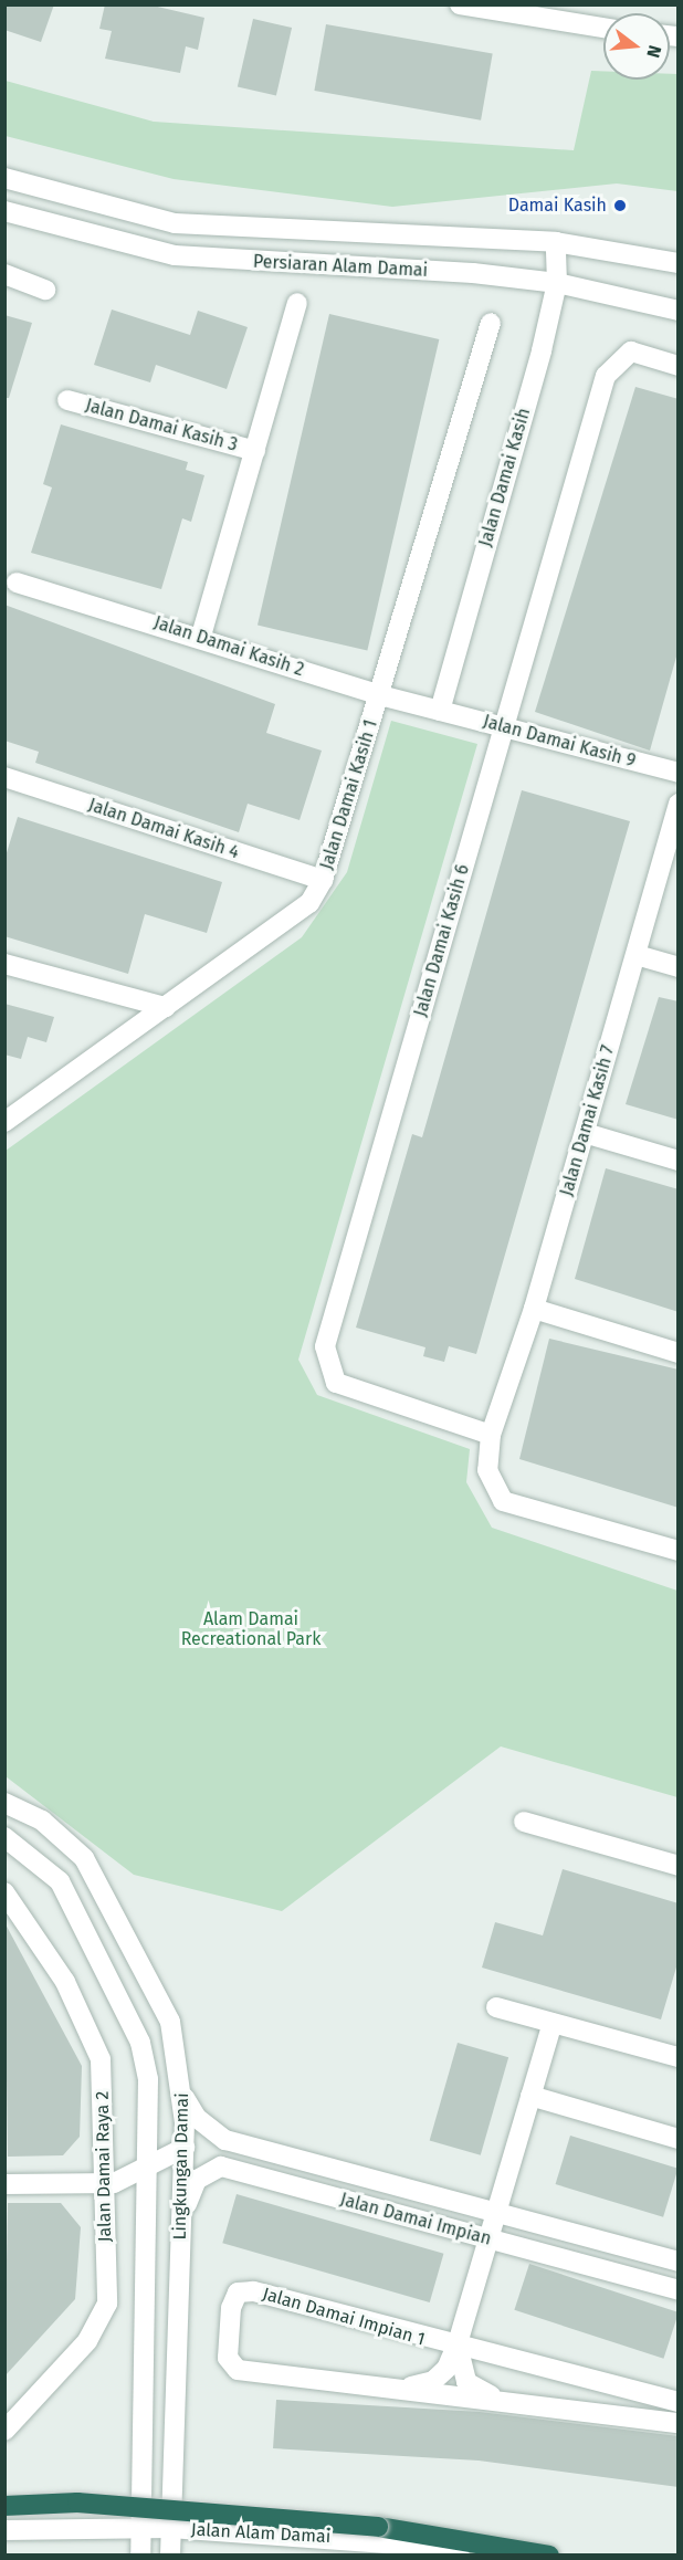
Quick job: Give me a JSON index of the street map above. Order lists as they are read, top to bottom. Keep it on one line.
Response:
{"streets":{"street":["Persiaran Alam Damai","Jalan Damai Kasih 3","Jalan Damai Kasih","Jalan Damai Kasih 2","Jalan Damai Kasih 9","Jalan Damai Kasih 1","Jalan Damai Kasih 4","Jalan Damai Kasih 6","Jalan Damai Kasih 7","Jalan Damai Raya 2","Lingkungan Damai","Jalan Damai Impian","Jalan Damai Impian 1","Jalan Alam Damai"]},"crossings":[["Persiaran Alam Damai","Jalan Damai Kasih"],["Jalan Damai Kasih","Jalan Damai Kasih 2"],["Jalan Damai Kasih","Jalan Damai Kasih 9"],["Jalan Damai Kasih 2","Jalan Damai Kasih 9"],["Jalan Damai Kasih 2","Jalan Damai Kasih 1"],["Jalan Damai Kasih 9","Jalan Damai Kasih 6"],["Jalan Damai Kasih 1","Jalan Damai Kasih 4"],["Jalan Damai Kasih 6","Jalan Damai Kasih 7"],["Lingkungan Damai","Jalan Damai Impian"],["Lingkungan Damai","Jalan Alam Damai"]],"parks":["Alam Damai Recreational Park"],"places":["Damai Kasih"],"north":"right"}
